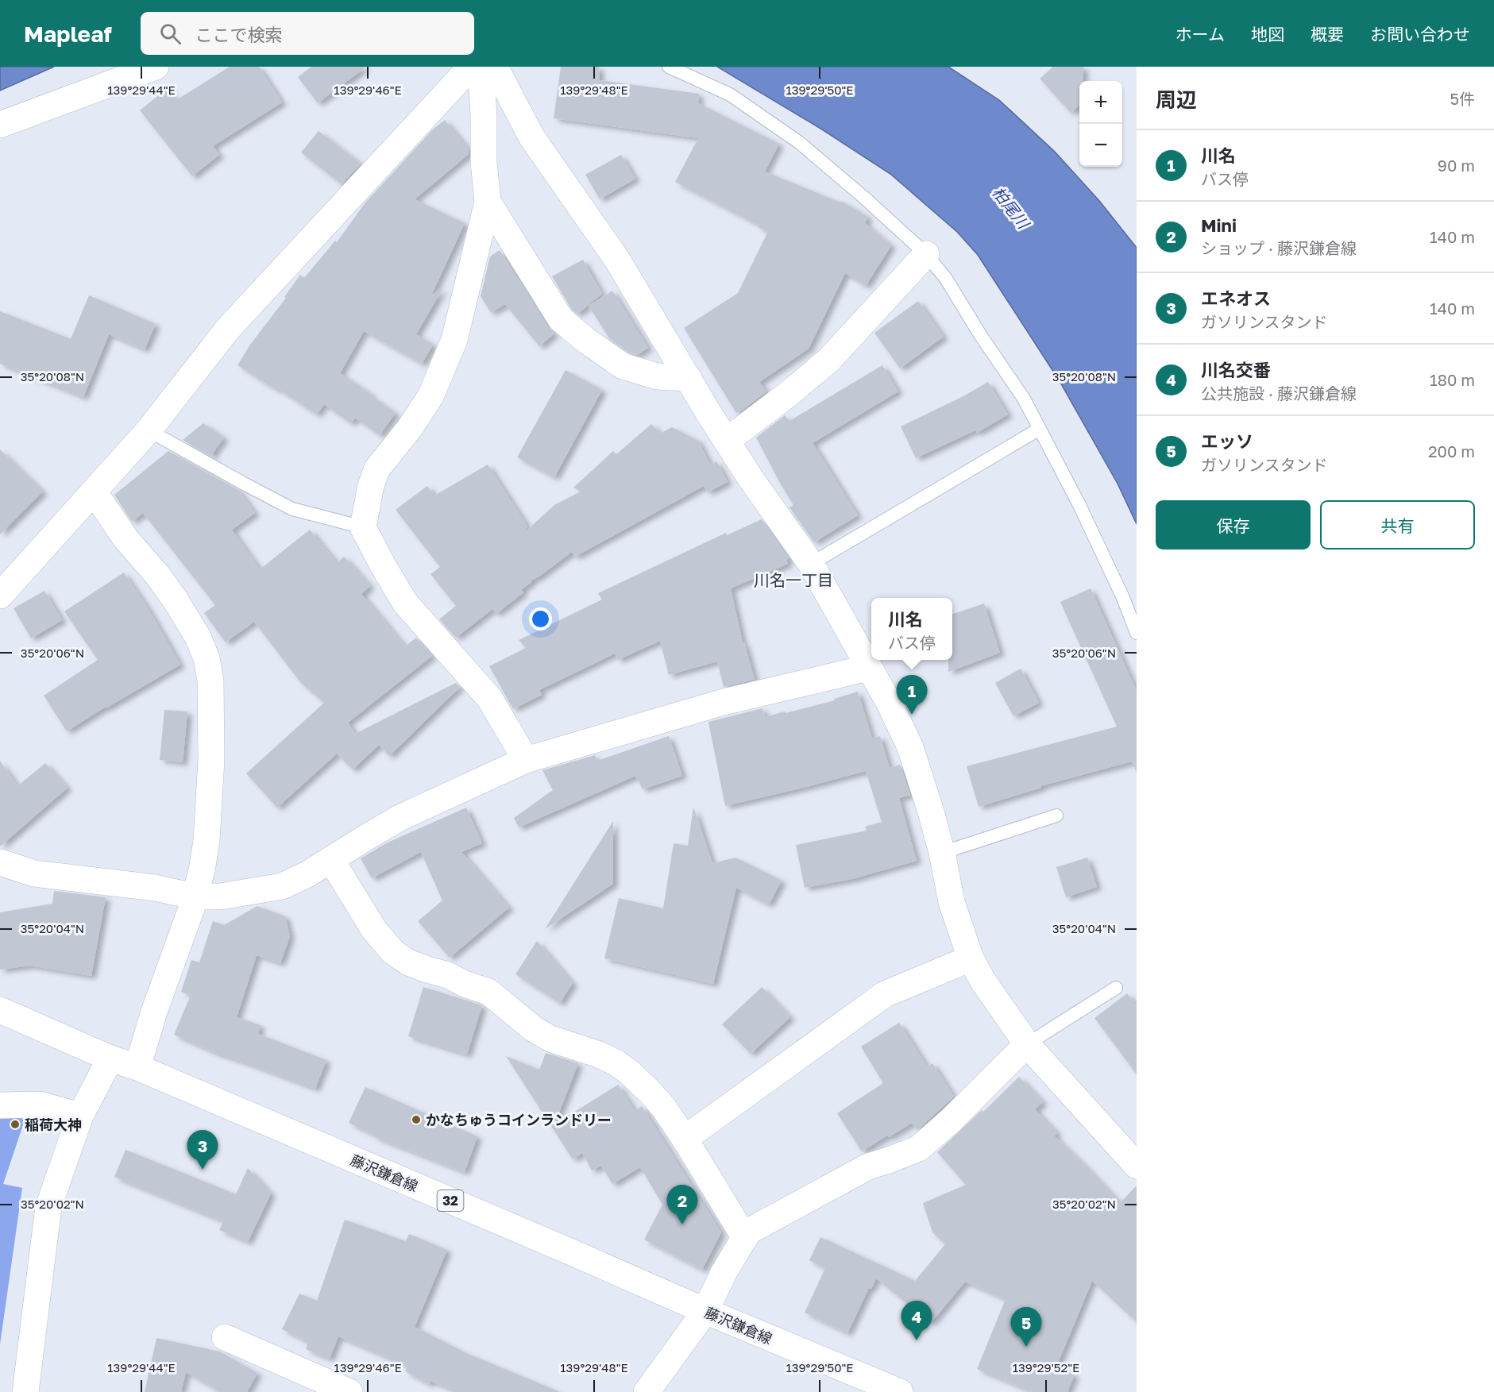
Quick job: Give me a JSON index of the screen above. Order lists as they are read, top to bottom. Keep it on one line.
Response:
{"streets":{"street":["藤沢鎌倉線","32"]},"districts":["川名一丁目"],"water":["柏尾川"],"places":["かなちゅうコインランドリー","稲荷大神"],"page":{"header":"Mapleaf","search":"ここで検索","nav":["ホーム","地図","概要","お問い合わせ"],"heading":["周辺","5件"],"map_buttons":["+","−"],"list":[{"mark":"1","name":"川名","note":"バス停","value":"90 m"},{"mark":"2","name":"Mini","note":"ショップ · 藤沢鎌倉線","value":"140 m"},{"mark":"3","name":"エネオス","note":"ガソリンスタンド","value":"140 m"},{"mark":"4","name":"川名交番","note":"公共施設 · 藤沢鎌倉線","value":"180 m"},{"mark":"5","name":"エッソ","note":"ガソリンスタンド","value":"200 m"}],"buttons":["保存","共有"],"popup":["川名","バス停"],"pins":["1","3","2","4","5"]},"coordinates":["139°29'44\"E","139°29'46\"E","139°29'48\"E","139°29'50\"E","35°20'08\"N","35°20'06\"N","35°20'04\"N","35°20'02\"N","139°29'52\"E"]}
